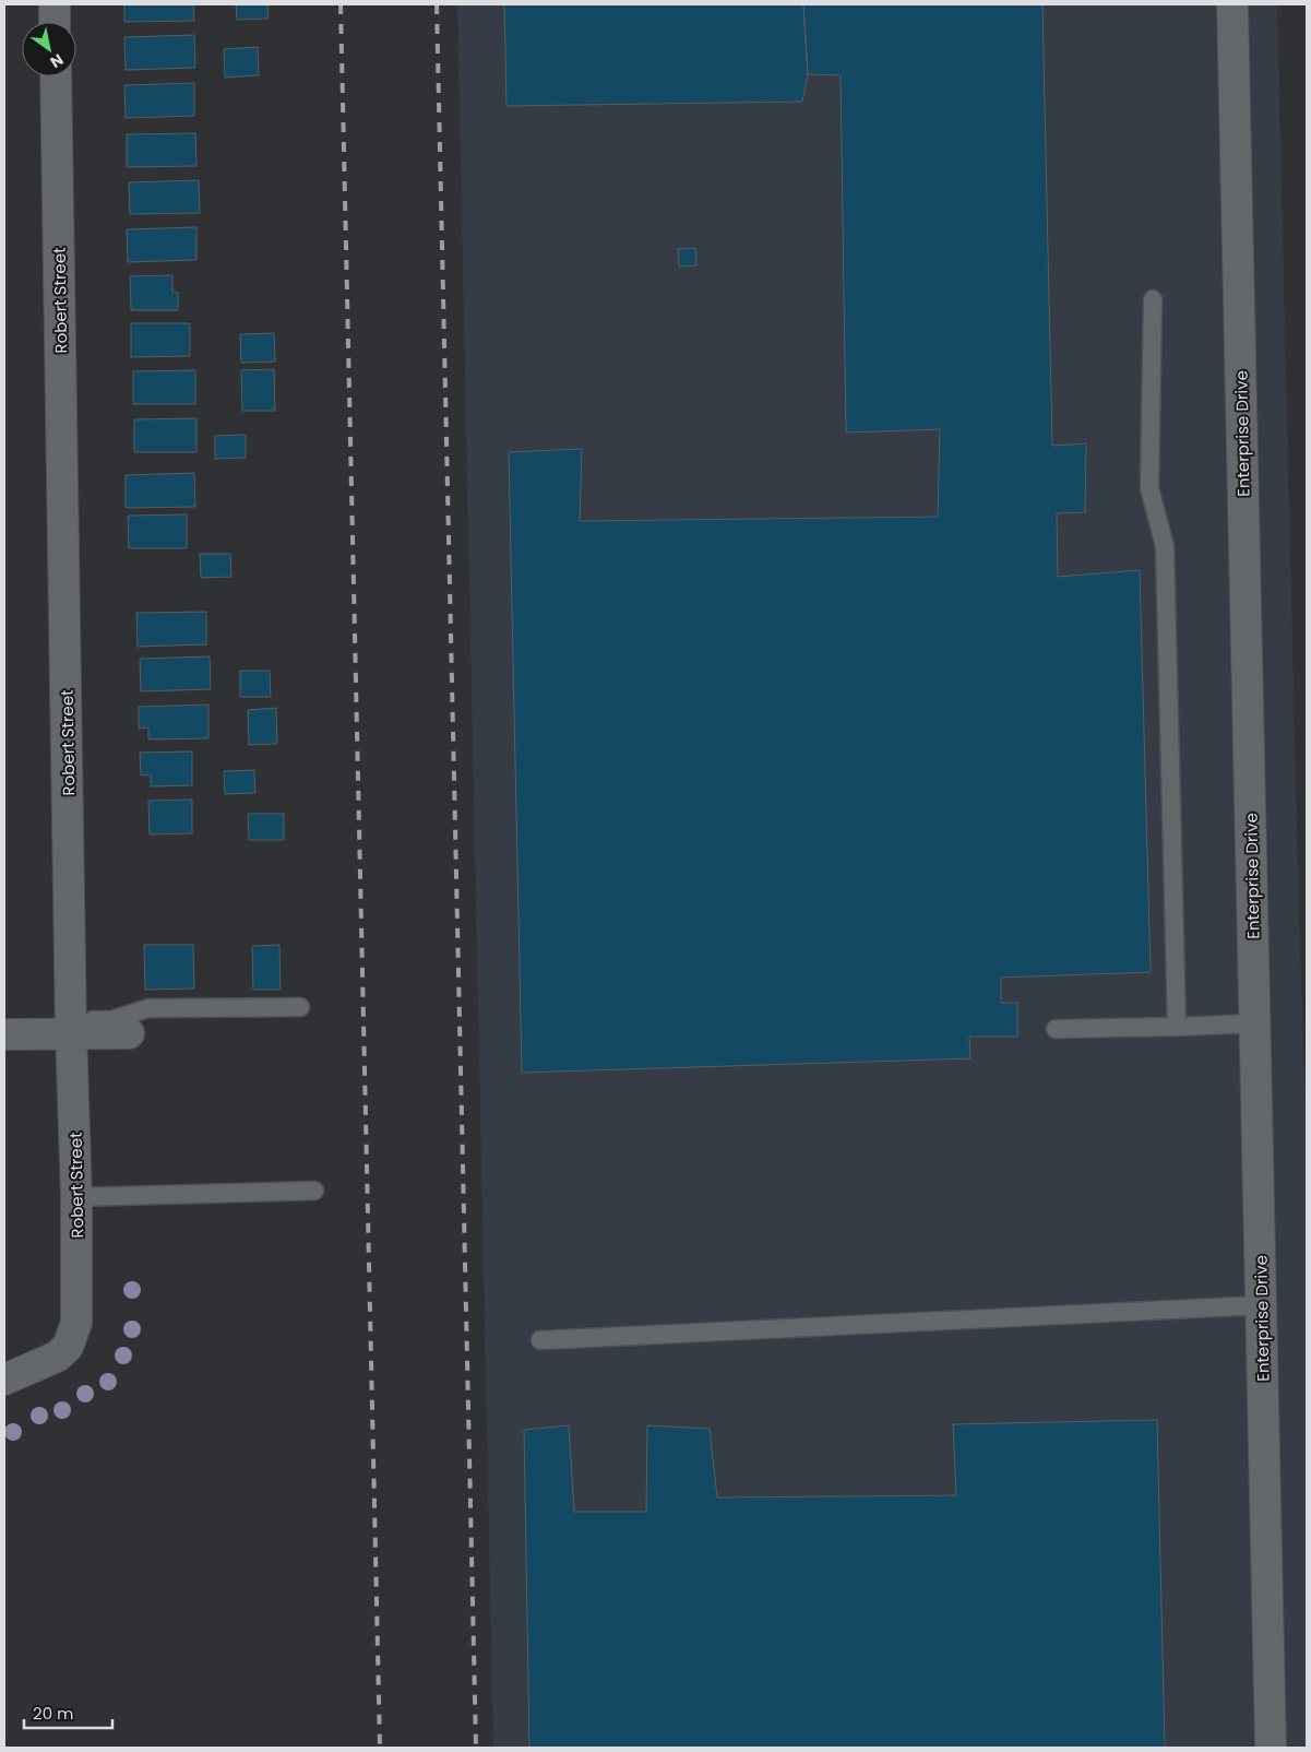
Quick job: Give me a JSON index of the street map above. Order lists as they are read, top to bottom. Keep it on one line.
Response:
{"streets":{"street":["Robert Street","Enterprise Drive"]},"scale_bar":"20 m","north":"bottom right"}
